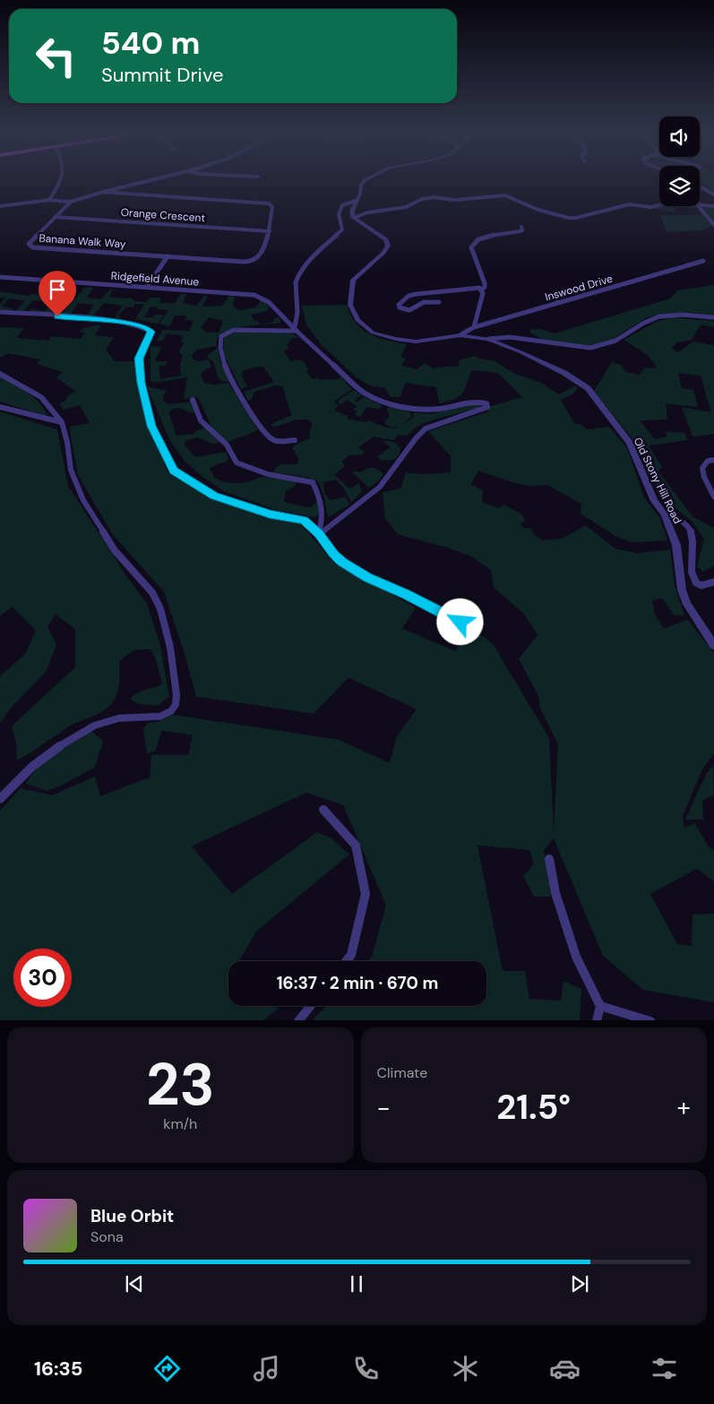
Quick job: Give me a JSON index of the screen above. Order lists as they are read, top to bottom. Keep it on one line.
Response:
{"streets":{"street":["Orange Crescent","Banana Walk Way","Ridgefield Avenue","Inswood Drive","Old Stony Hill Road"]},"crossings":[["Orange Crescent","Banana Walk Way"],["Inswood Drive","Old Stony Hill Road"]],"page":{"turn":["540 m","Summit Drive"],"limit":"30","trip":"16:37 · 2 min · 670 m","tile":[["23","km/h"],"Climate"],"heat":["−","21.5°","+"],"song":["Blue Orbit","Sona"],"tabs":"16:35"}}
